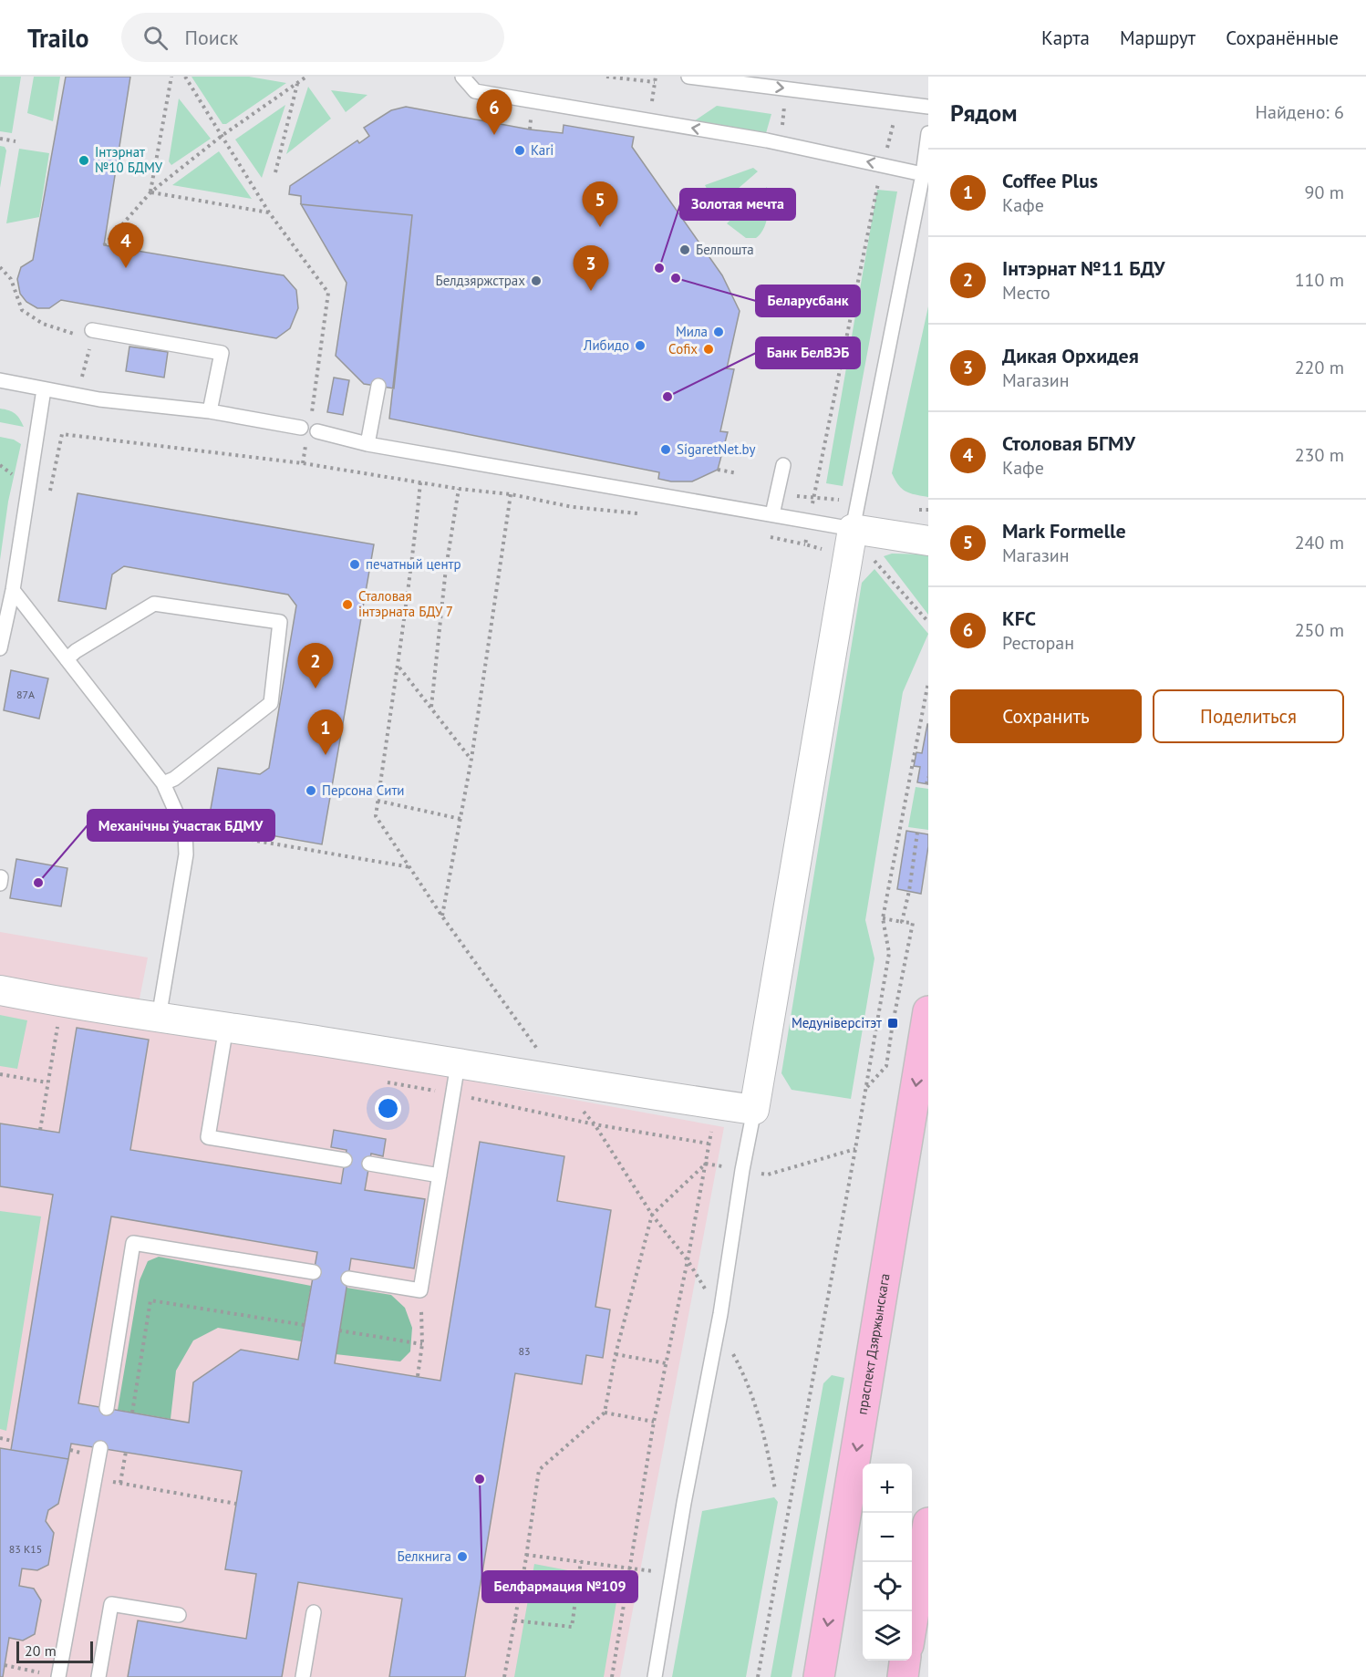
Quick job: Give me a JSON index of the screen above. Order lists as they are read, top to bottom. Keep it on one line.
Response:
{"streets":{"main road":["праспект Дзяржынскага"]},"one_way":["праспект Дзяржынскага"],"places":{"other":["Kari","Інтэрнат №10 БДМУ","Белпошта","Золотая мечта","Беларусбанк","Белдзяржстрах","Мила","Либидо","Cofix","Банк БелВЭБ","SigaretNet.by","печатный центр","Сталовая інтэрната БДУ 7","Персона Сити","Механічны ўчастак БДМУ","Белфармация №109","Белкнига"],"transit":["Медуніверсітэт"]},"house_numbers":["87А","83","83 К15"],"scale_bar":"20 m","page":{"header":"Trailo","search":"Поиск","nav":["Карта","Маршрут","Сохранённые"],"heading":["Рядом","Найдено: 6"],"pins":["6","5","4","3","2","1"],"list":[{"mark":"1","name":"Coffee Plus","note":"Кафе","value":"90 m"},{"mark":"2","name":"Інтэрнат №11 БДУ","note":"Место","value":"110 m"},{"mark":"3","name":"Дикая Орхидея","note":"Магазин","value":"220 m"},{"mark":"4","name":"Столовая БГМУ","note":"Кафе","value":"230 m"},{"mark":"5","name":"Mark Formelle","note":"Магазин","value":"240 m"},{"mark":"6","name":"KFC","note":"Ресторан","value":"250 m"}],"buttons":["Сохранить","Поделиться"],"map_buttons":["+","−"],"scale":"20 m"}}
